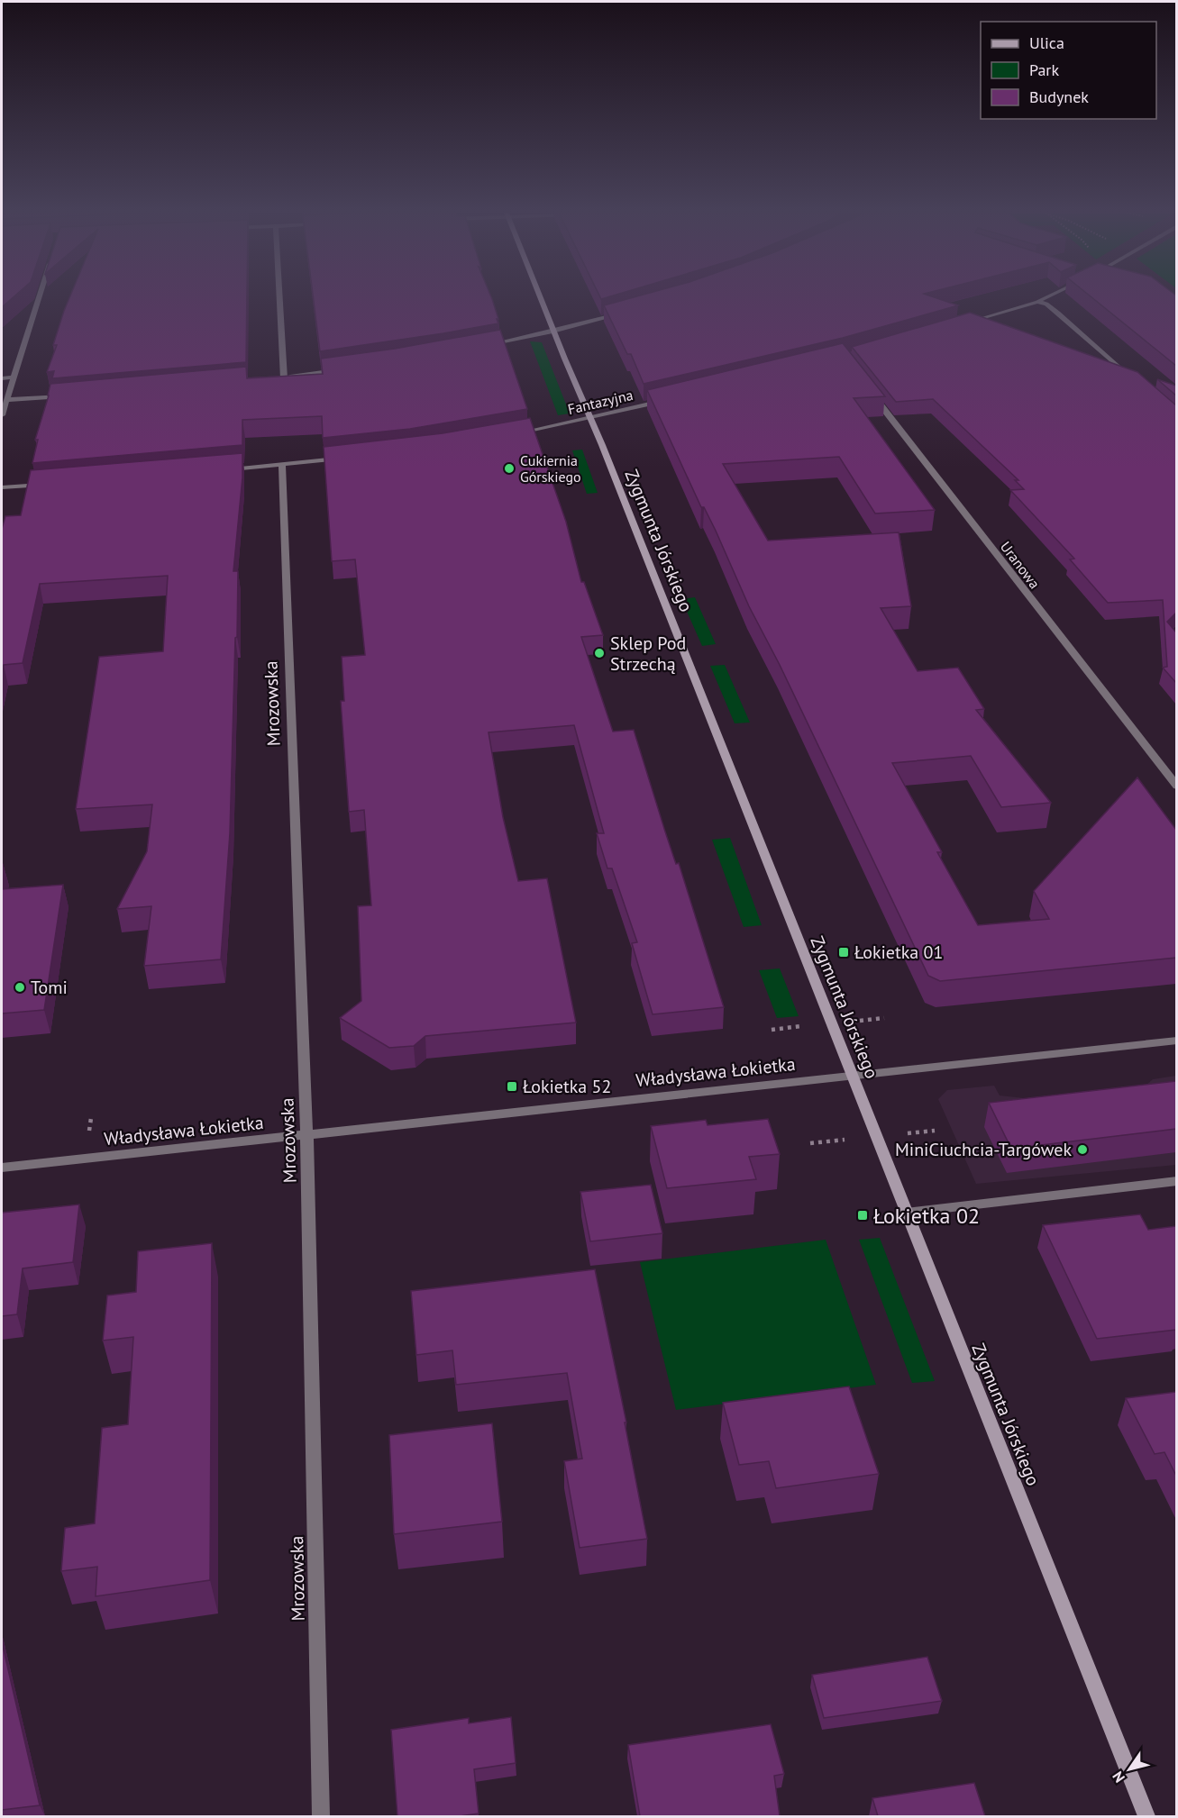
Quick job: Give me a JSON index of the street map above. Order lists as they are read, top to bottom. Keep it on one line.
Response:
{"streets":{"street":["Fantazyjna","Zygmunta Jórskiego","Uranowa","Mrozowska","Władysława Łokietka"]},"crossings":[["Fantazyjna","Zygmunta Jórskiego"],["Zygmunta Jórskiego","Władysława Łokietka"],["Mrozowska","Władysława Łokietka"]],"places":{"other":["Cukiernia Górskiego","Sklep Pod Strzechą","Tomi","MiniCiuchcia-Targówek"],"transit":["Łokietka 01","Łokietka 52","Łokietka 02"]},"legend":["Ulica","Park","Budynek"],"north":"bottom left"}
